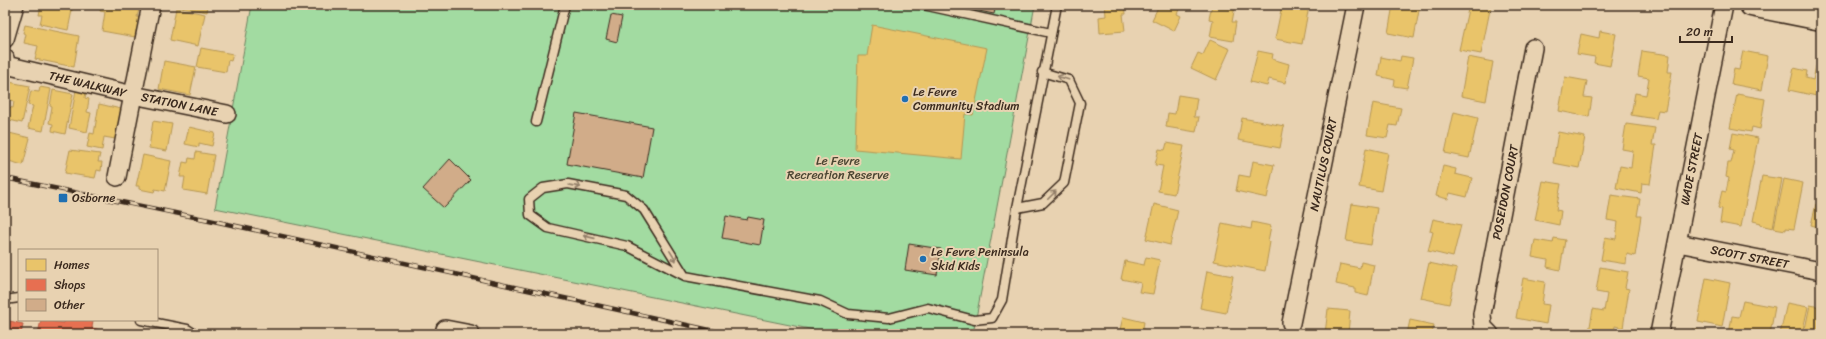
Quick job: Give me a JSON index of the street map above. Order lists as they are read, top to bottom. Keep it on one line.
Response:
{"streets":{"street":["THE WALKWAY","STATION LANE","NAUTILUS COURT","WADE STREET","POSEIDON COURT","SCOTT STREET"]},"crossings":[["THE WALKWAY","STATION LANE"],["WADE STREET","SCOTT STREET"]],"parks":["Le Fevre Recreation Reserve"],"places":{"other":["Le Fevre Community Stadium","Le Fevre Peninsula Skid Kids"],"transit":["Osborne"]},"legend":["Homes","Shops","Other"],"scale_bar":"20 m"}
